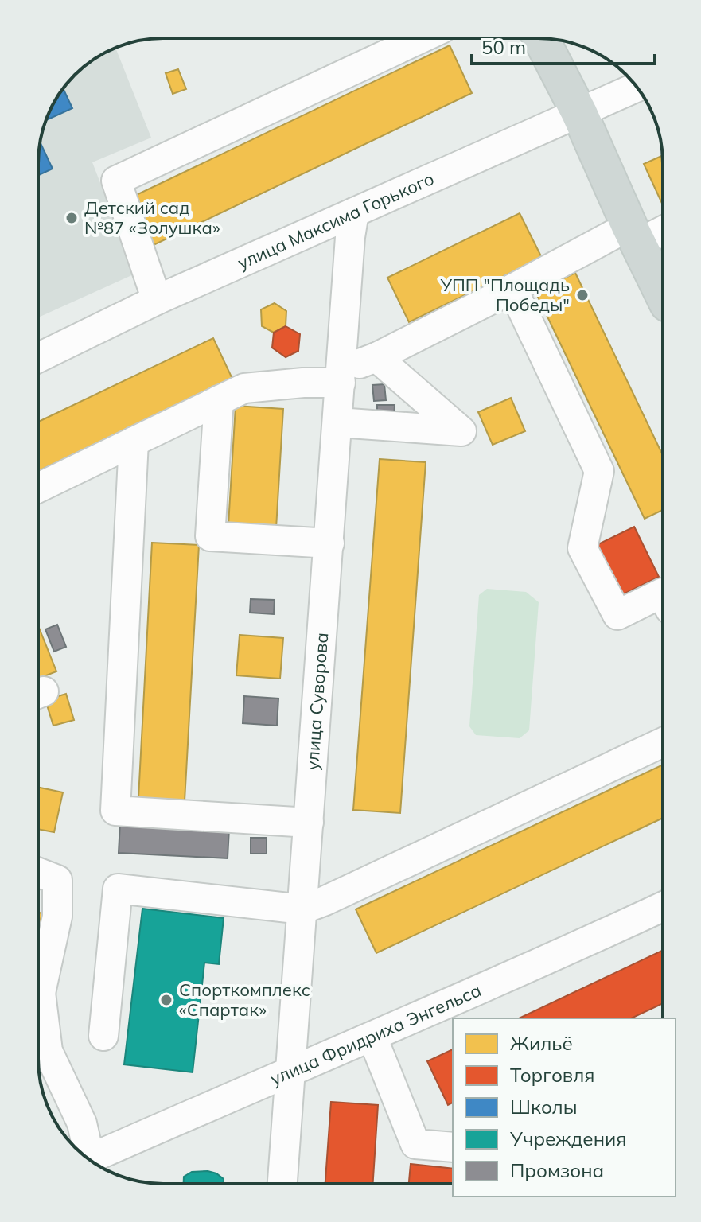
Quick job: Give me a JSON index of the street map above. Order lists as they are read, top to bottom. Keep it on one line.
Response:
{"streets":{"street":["улица Максима Горького","улица Суворова","улица Фридриха Энгельса"]},"crossings":[["улица Максима Горького","улица Суворова"],["улица Суворова","улица Фридриха Энгельса"]],"places":["Детский сад №87 «Золушка»","УПП \"Площадь Победы\"","Спорткомплекс «Спартак»"],"legend":["Жильё","Торговля","Школы","Учреждения","Промзона"],"scale_bar":"50 m"}
